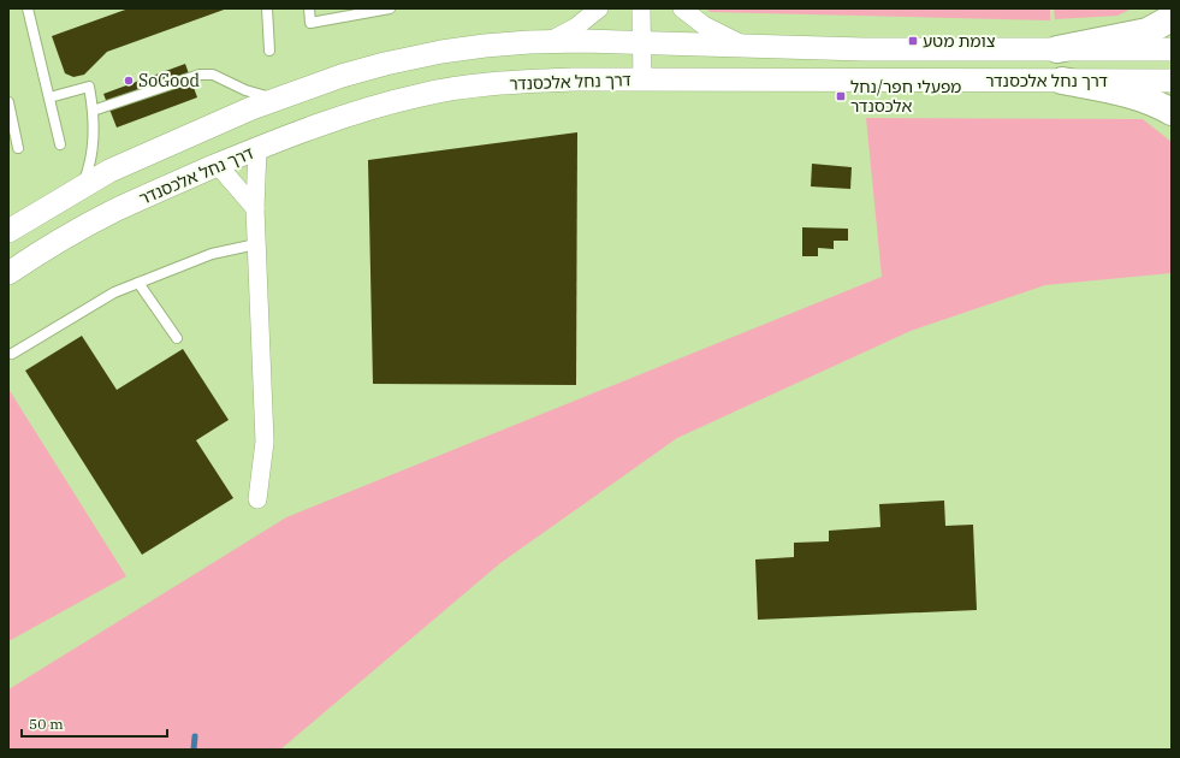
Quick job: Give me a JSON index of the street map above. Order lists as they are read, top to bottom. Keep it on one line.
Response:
{"streets":{"street":["דרך נחל אלכסנדר"]},"places":{"transit":["צומת מטע","מפעלי חפר/נחל אלכסנדר"],"other":["SoGood"]},"scale_bar":"50 m"}
